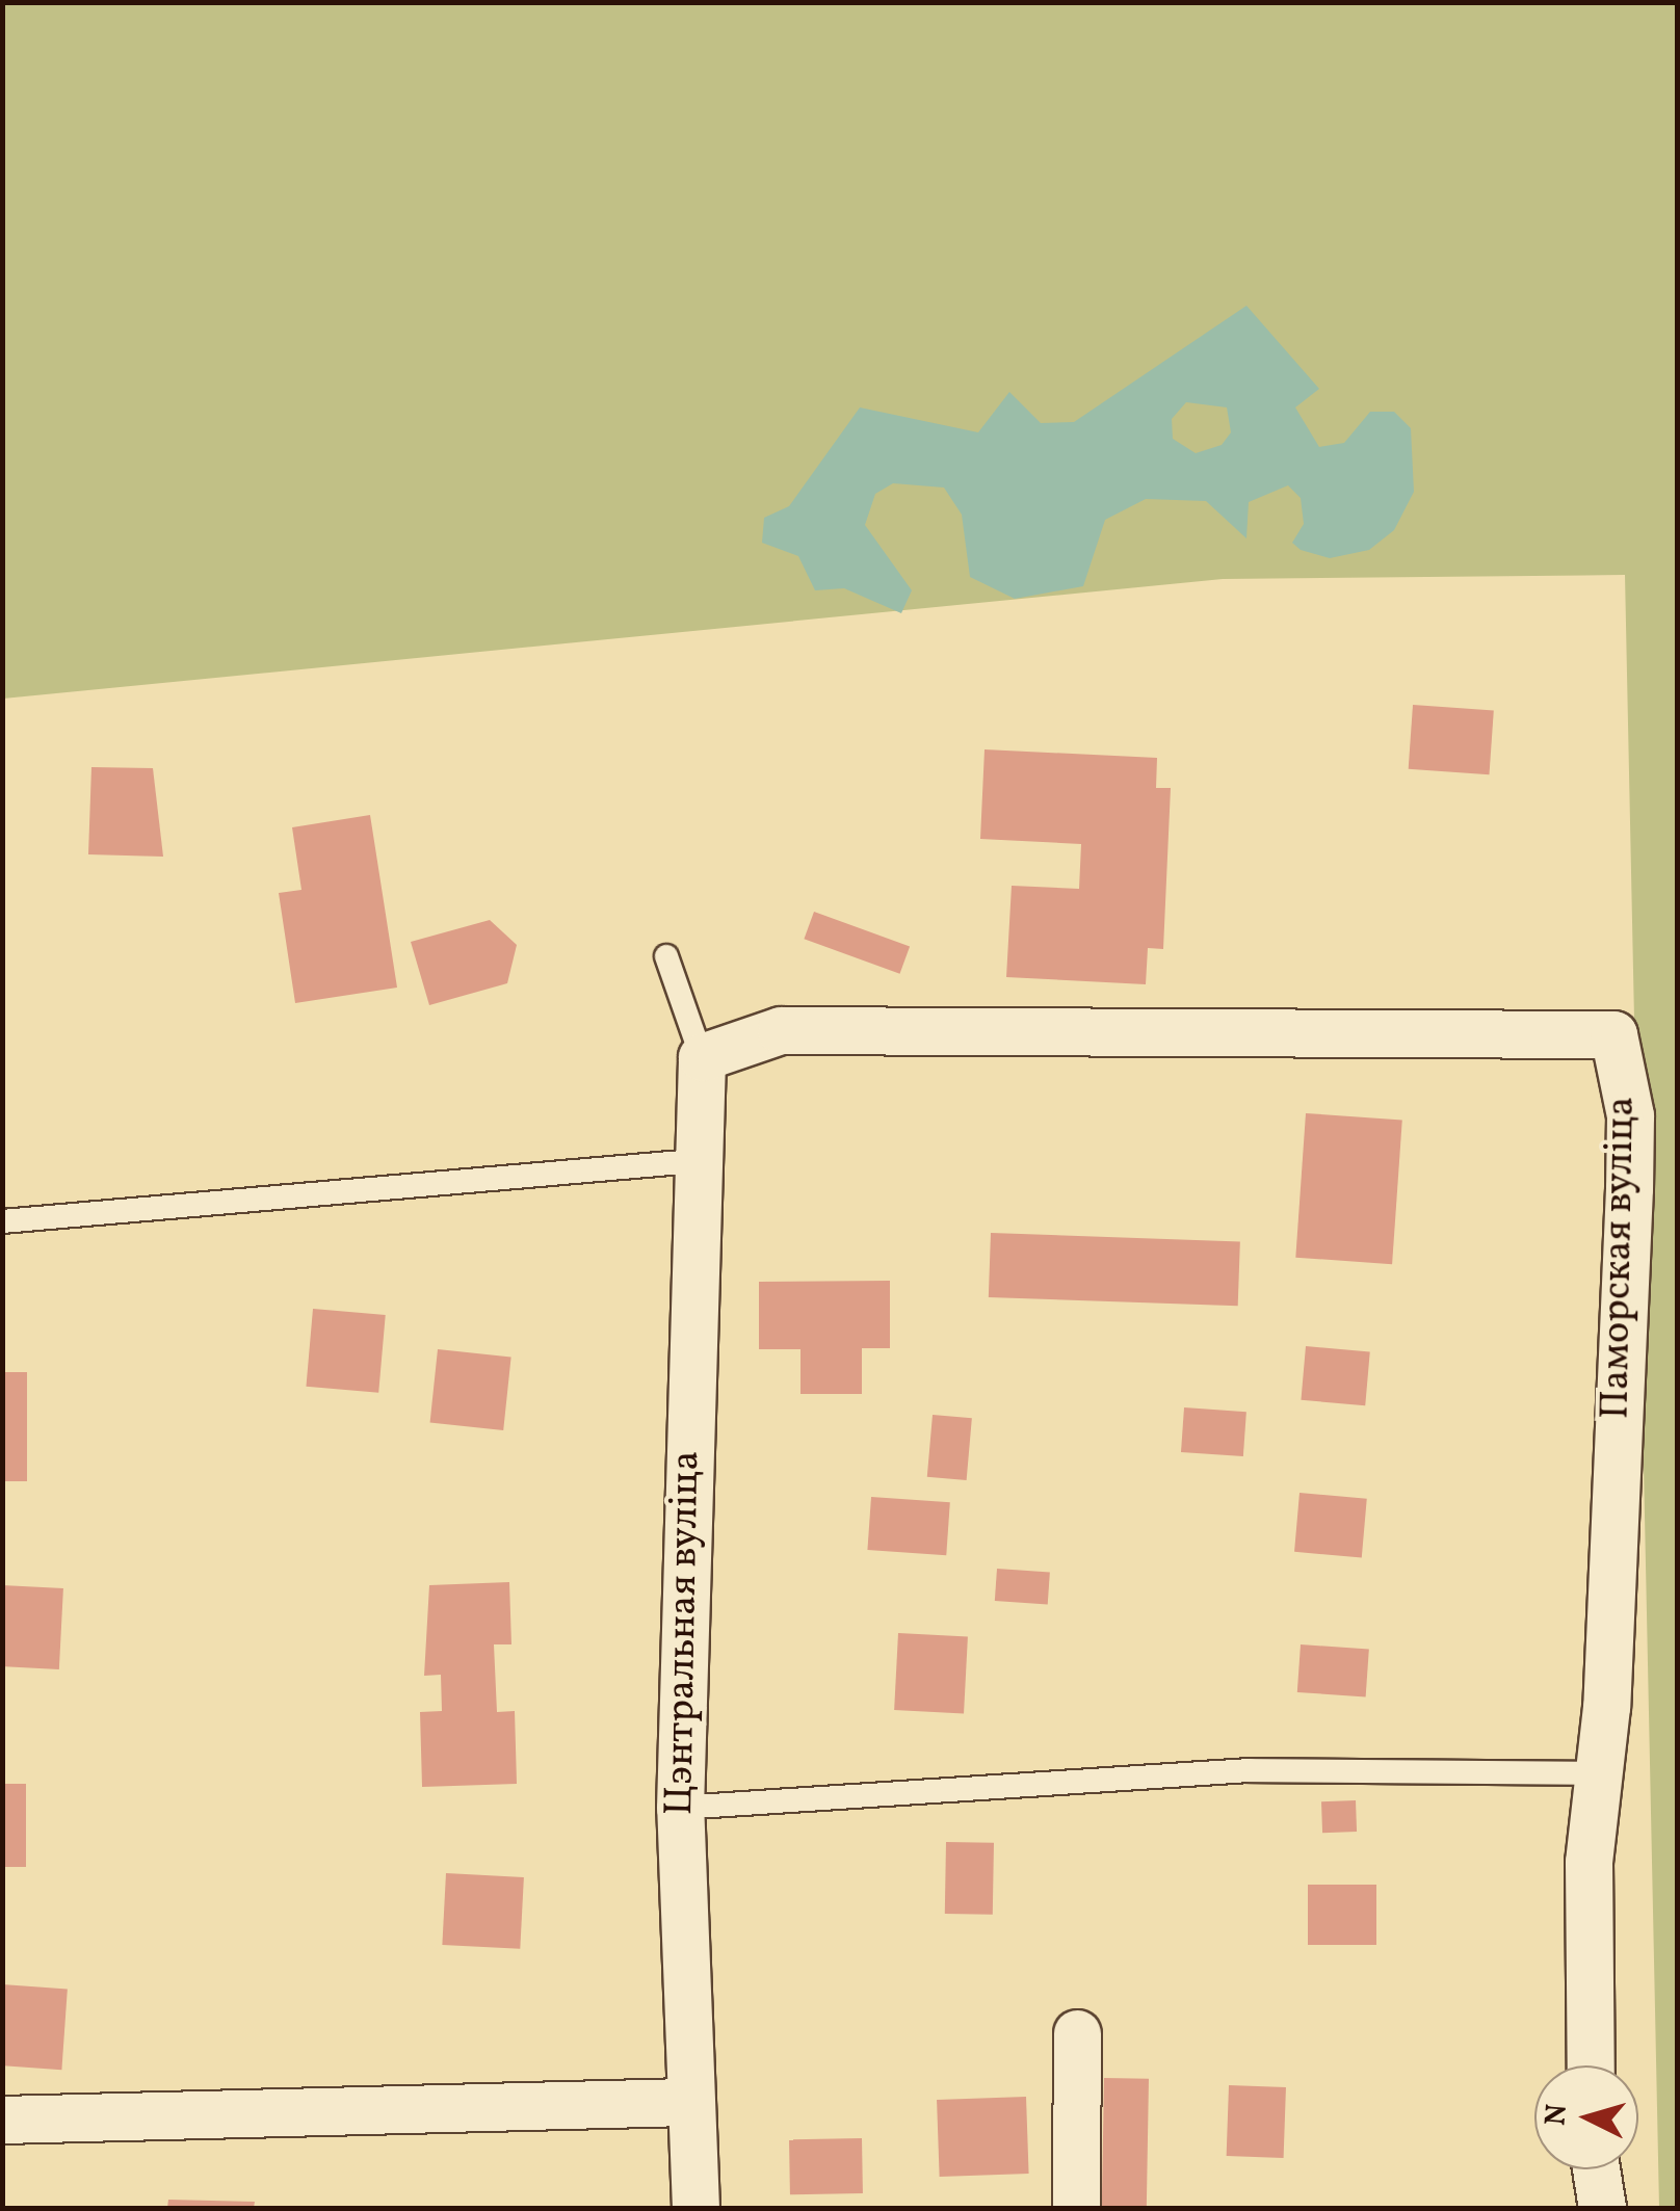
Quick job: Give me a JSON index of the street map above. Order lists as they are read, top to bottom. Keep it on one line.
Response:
{"streets":{"street":["Паморская вуліца","Цэнтральная вуліца"]},"crossings":[["Паморская вуліца","Цэнтральная вуліца"]],"north":"left"}
